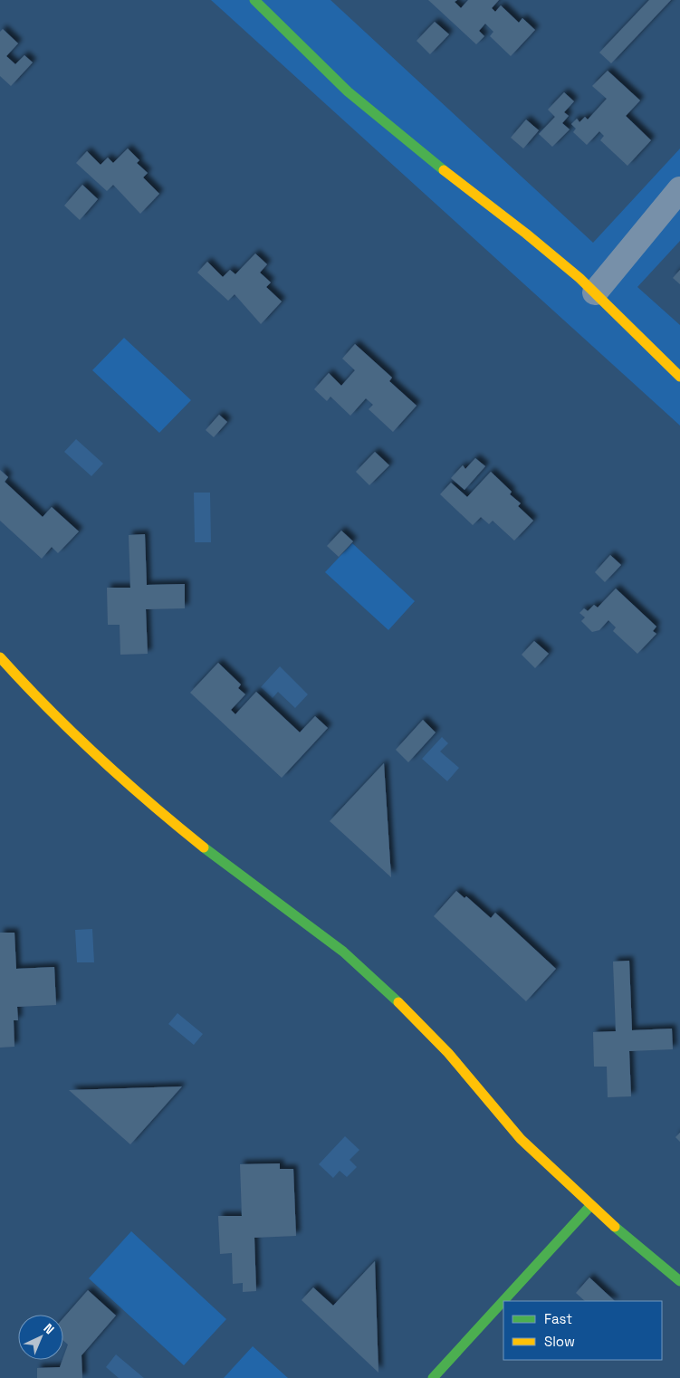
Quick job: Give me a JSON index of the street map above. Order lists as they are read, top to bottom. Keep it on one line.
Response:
{"legend":["Fast","Slow"],"north":"top right"}
